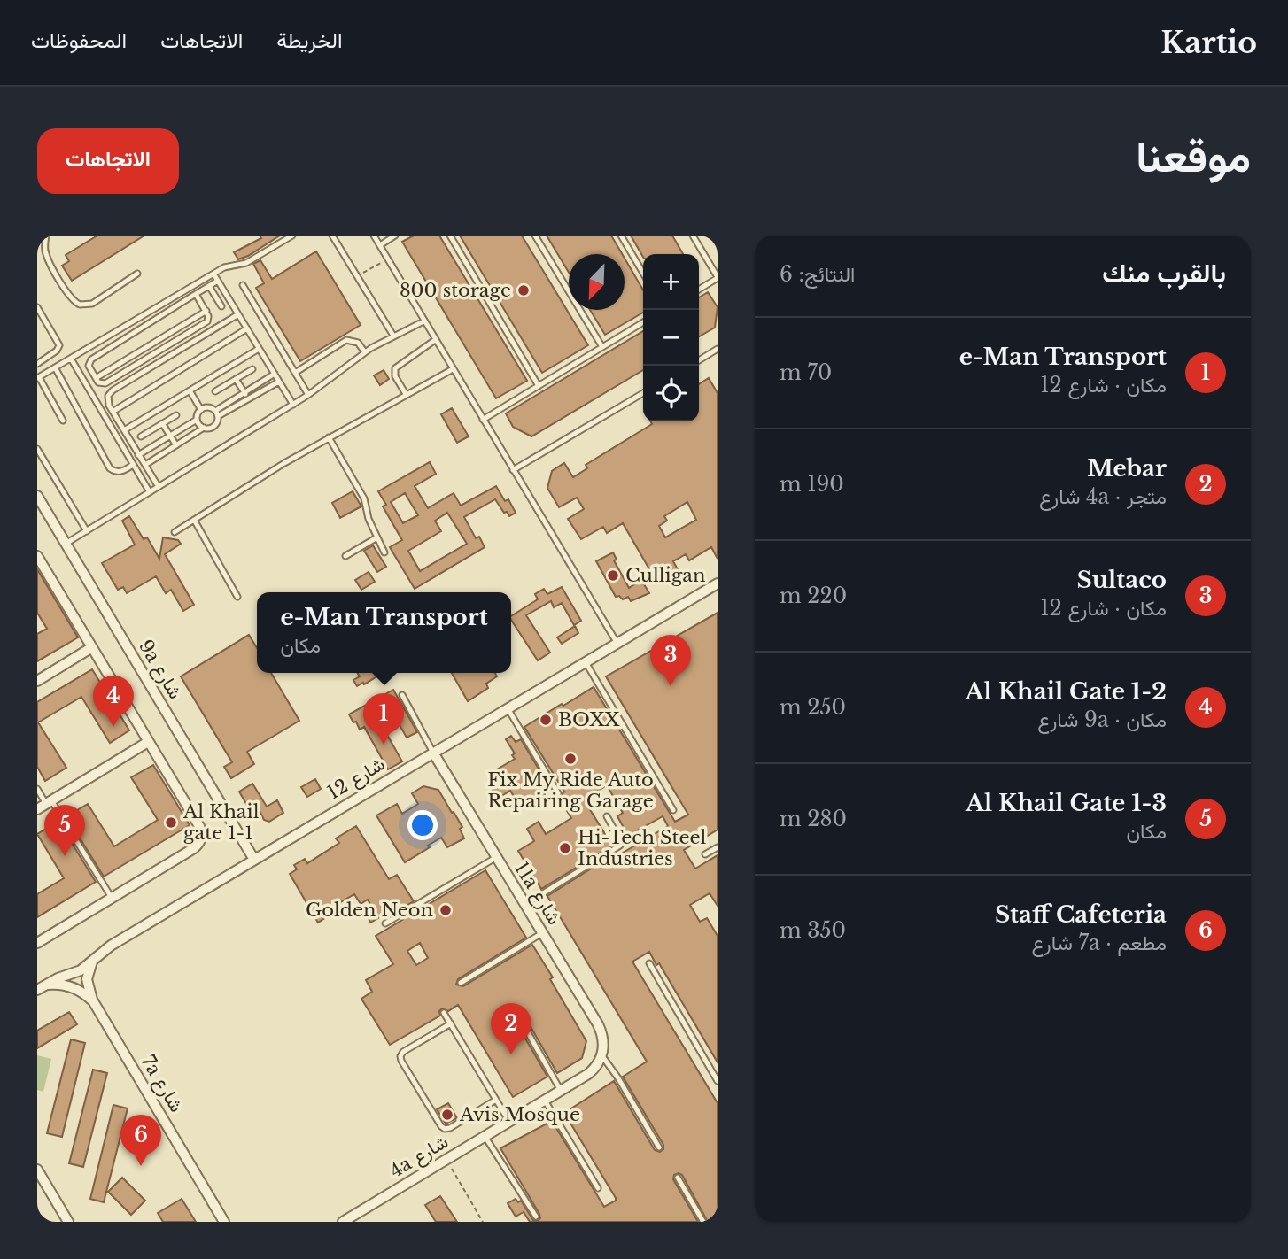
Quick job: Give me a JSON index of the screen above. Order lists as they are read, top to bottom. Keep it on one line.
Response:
{"streets":{"street":["9a شارع","شارع 12","11a شارع","7a شارع","4a شارع"]},"crossings":[["9a شارع","شارع 12"],["شارع 12","11a شارع"],["شارع 12","7a شارع"],["11a شارع","4a شارع"]],"places":["800 storage","Culligan","BOXX","Fix My Ride Auto Repairing Garage","Al Khail gate 1-1","Hi-Tech Steel Industries","Golden Neon","Avis Mosque"],"north":"bottom left","page":{"header":"Kartio","nav":["الخريطة","الاتجاهات","المحفوظات"],"title":"موقعنا","buttons":"الاتجاهات","heading":["بالقرب منك","النتائج: 6"],"map_buttons":["+","−"],"list":[{"mark":"1","name":"e-Man Transport","note":"مكان · شارع 12","value":"70 m"},{"mark":"2","name":"Mebar","note":"متجر · 4a شارع","value":"190 m"},{"mark":"3","name":"Sultaco","note":"مكان · شارع 12","value":"220 m"},{"mark":"4","name":"Al Khail Gate 1-2","note":"مكان · 9a شارع","value":"250 m"},{"mark":"5","name":"Al Khail Gate 1-3","note":"مكان","value":"280 m"},{"mark":"6","name":"Staff Cafeteria","note":"مطعم · 7a شارع","value":"350 m"}],"popup":["e-Man Transport","مكان"],"pins":["3","4","1","5","2","6"]}}
